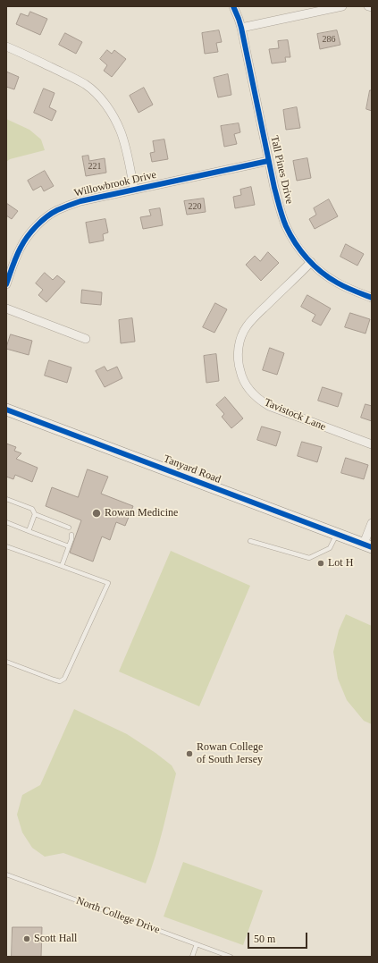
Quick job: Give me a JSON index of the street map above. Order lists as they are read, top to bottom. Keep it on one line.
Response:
{"streets":{"street":["Tall Pines Drive","Willowbrook Drive","Tavistock Lane","Tanyard Road"],"lane":["North College Drive"]},"crossings":[["Tall Pines Drive","Willowbrook Drive"],["Tall Pines Drive","Tavistock Lane"]],"places":["Rowan Medicine","Lot H","Rowan College of South Jersey","Scott Hall"],"house_numbers":["286","221","220"],"scale_bar":"50 m"}
